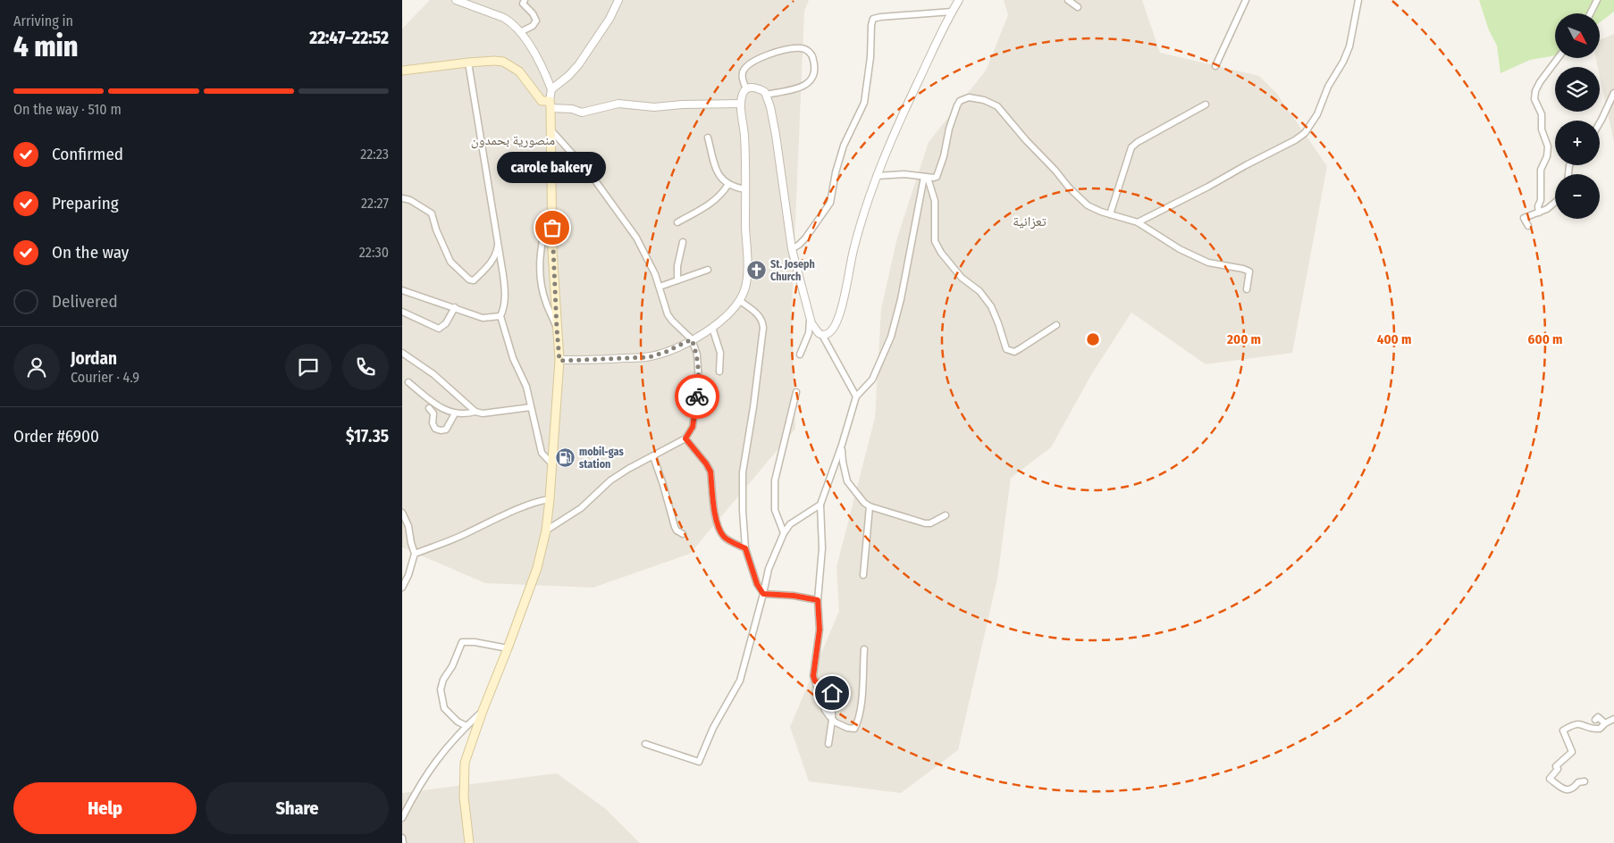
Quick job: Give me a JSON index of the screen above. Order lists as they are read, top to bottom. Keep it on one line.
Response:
{"districts":["منصورية بحمدون","تعزانية"],"places":{"other":["carole bakery"],"church":["St. Joseph Church"],"fuel station":["mobil-gas station"]},"north":"bottom right","page":{"heading":["4 min","Arriving in","22:47–22:52"],"panel":["Jordan","Courier · 4.9","Order #6900","$17.35"],"map_buttons":["+","−"],"bar":"On the way · 510 m","list":[["Confirmed","22:23"],["Preparing","22:27"],["On the way","22:30"],"Delivered"],"bubble":"carole bakery","buttons":["Help","Share"]},"rings":["200 m","400 m","600 m"]}
